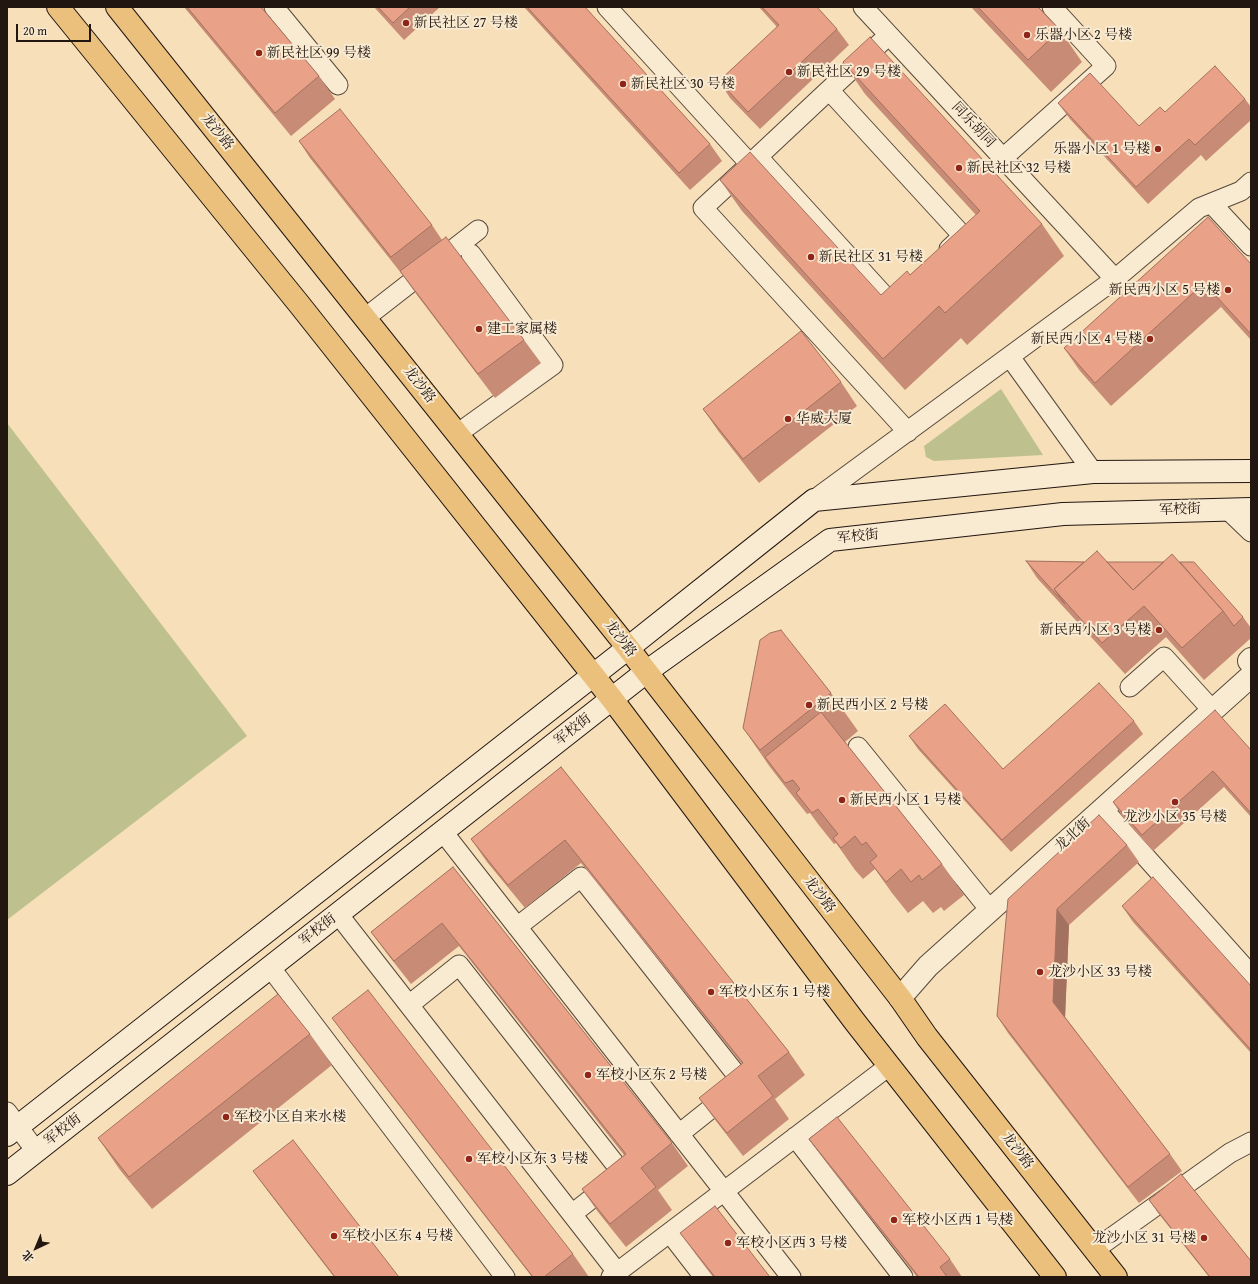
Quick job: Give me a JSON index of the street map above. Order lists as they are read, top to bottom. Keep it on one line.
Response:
{"streets":{"main road":["龙沙路","军校街","龙北街"],"street":["同乐胡同"]},"crossings":[["龙沙路","军校街"],["龙沙路","龙北街"]],"places":["新民社区 27 号楼","乐器小区 2 号楼","新民社区 99 号楼","新民社区 29 号楼","新民社区 30 号楼","乐器小区 1 号楼","新民社区 32 号楼","新民社区 31 号楼","新民西小区 5 号楼","建工家属楼","新民西小区 4 号楼","华威大厦","新民西小区 3 号楼","新民西小区 2 号楼","新民西小区 1 号楼","龙沙小区 35 号楼","龙沙小区 33 号楼","军校小区东 1 号楼","军校小区东 2 号楼","军校小区自来水楼","军校小区东 3 号楼","军校小区西 1 号楼","军校小区东 4 号楼","龙沙小区 31 号楼","军校小区西 3 号楼"],"scale_bar":"20 m","north":"bottom left"}
